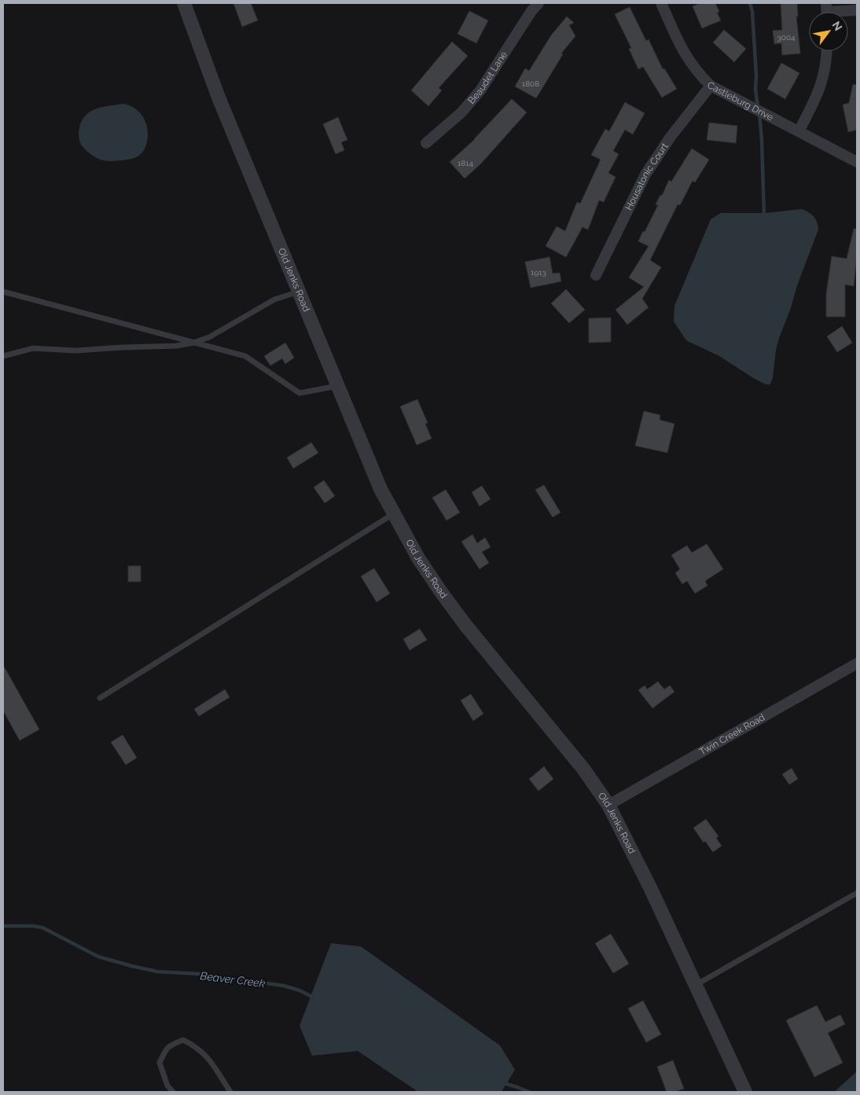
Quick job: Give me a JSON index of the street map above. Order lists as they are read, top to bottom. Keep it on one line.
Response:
{"streets":{"street":["Beaudet Lane","Castleburg Drive","Housatonic Court","Old Jenks Road","Twin Creek Road"]},"crossings":[["Castleburg Drive","Housatonic Court"],["Old Jenks Road","Twin Creek Road"]],"water":["Beaver Creek"],"house_numbers":["3004","1808","1814","1913"],"north":"top right"}
